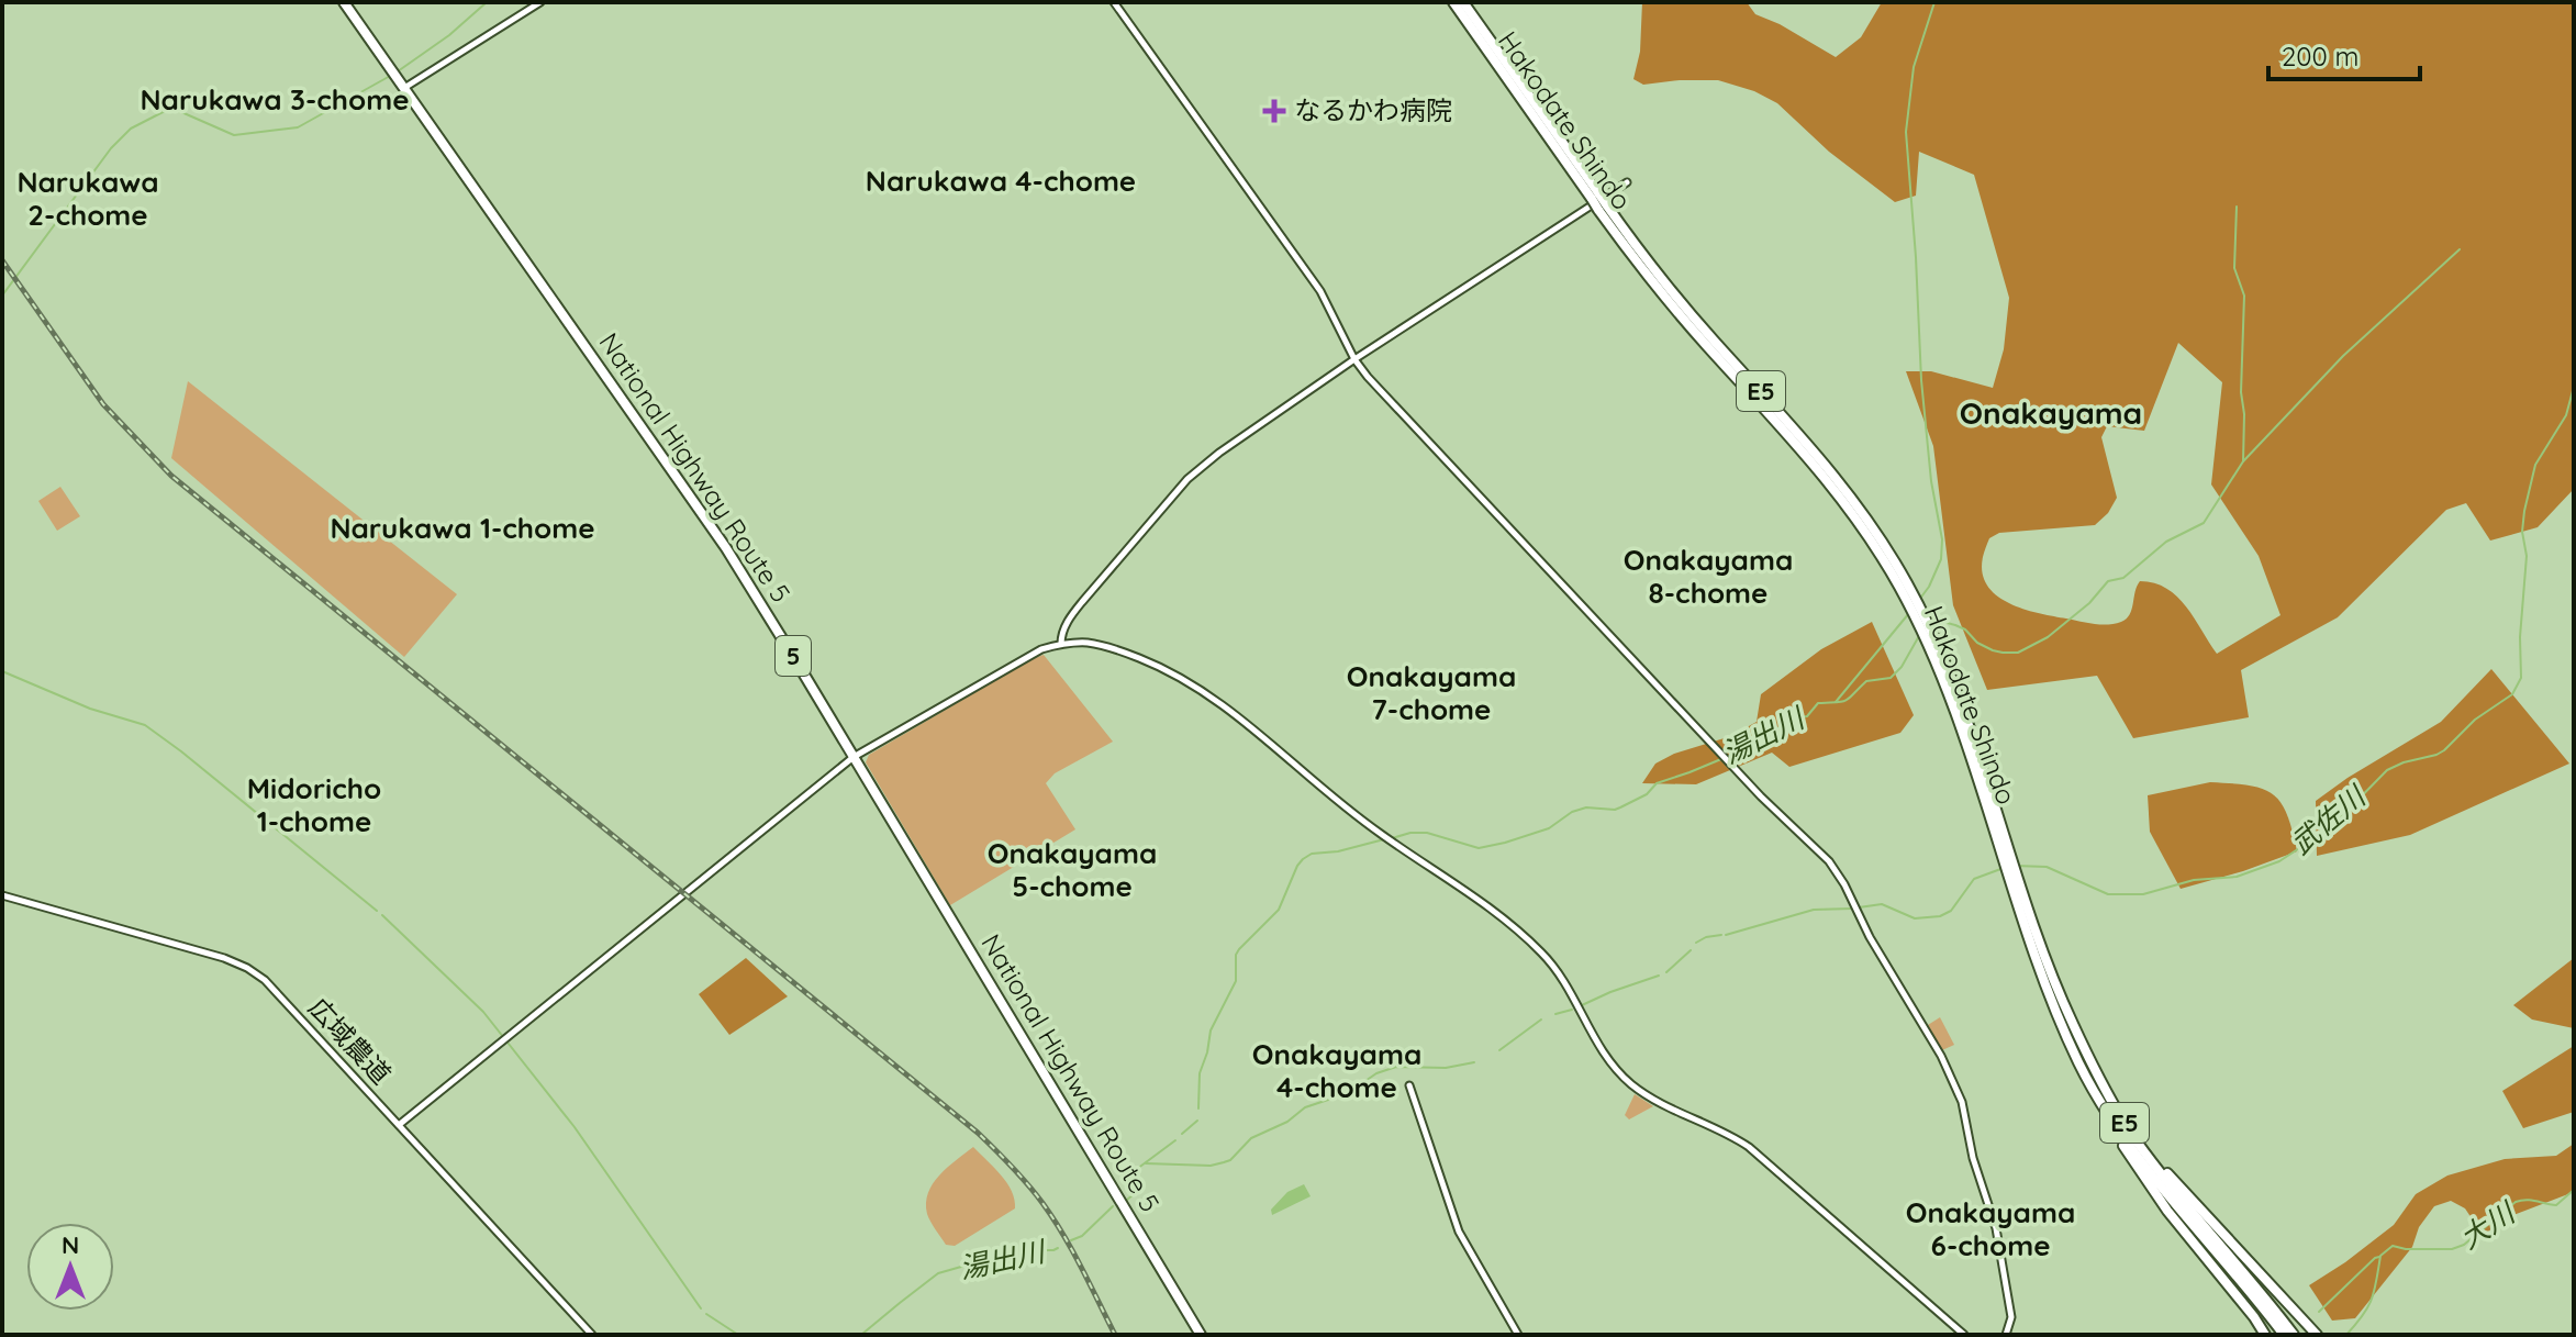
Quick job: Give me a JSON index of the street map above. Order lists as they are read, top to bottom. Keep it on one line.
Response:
{"streets":{"highway":["Hakodate Shindo","E5","National Highway Route 5","5"],"street":["広域農道"]},"districts":["Narukawa 3-chome","Narukawa 4-chome","Narukawa 2-chome","Onakayama","Narukawa 1-chome","Onakayama 8-chome","Onakayama 7-chome","Midoricho 1-chome","Onakayama 5-chome","Onakayama 4-chome","Onakayama 6-chome"],"water":["湯出川","武佐川","大川"],"places":{"health":["なるかわ病院"]},"scale_bar":"200 m","north":"top"}
